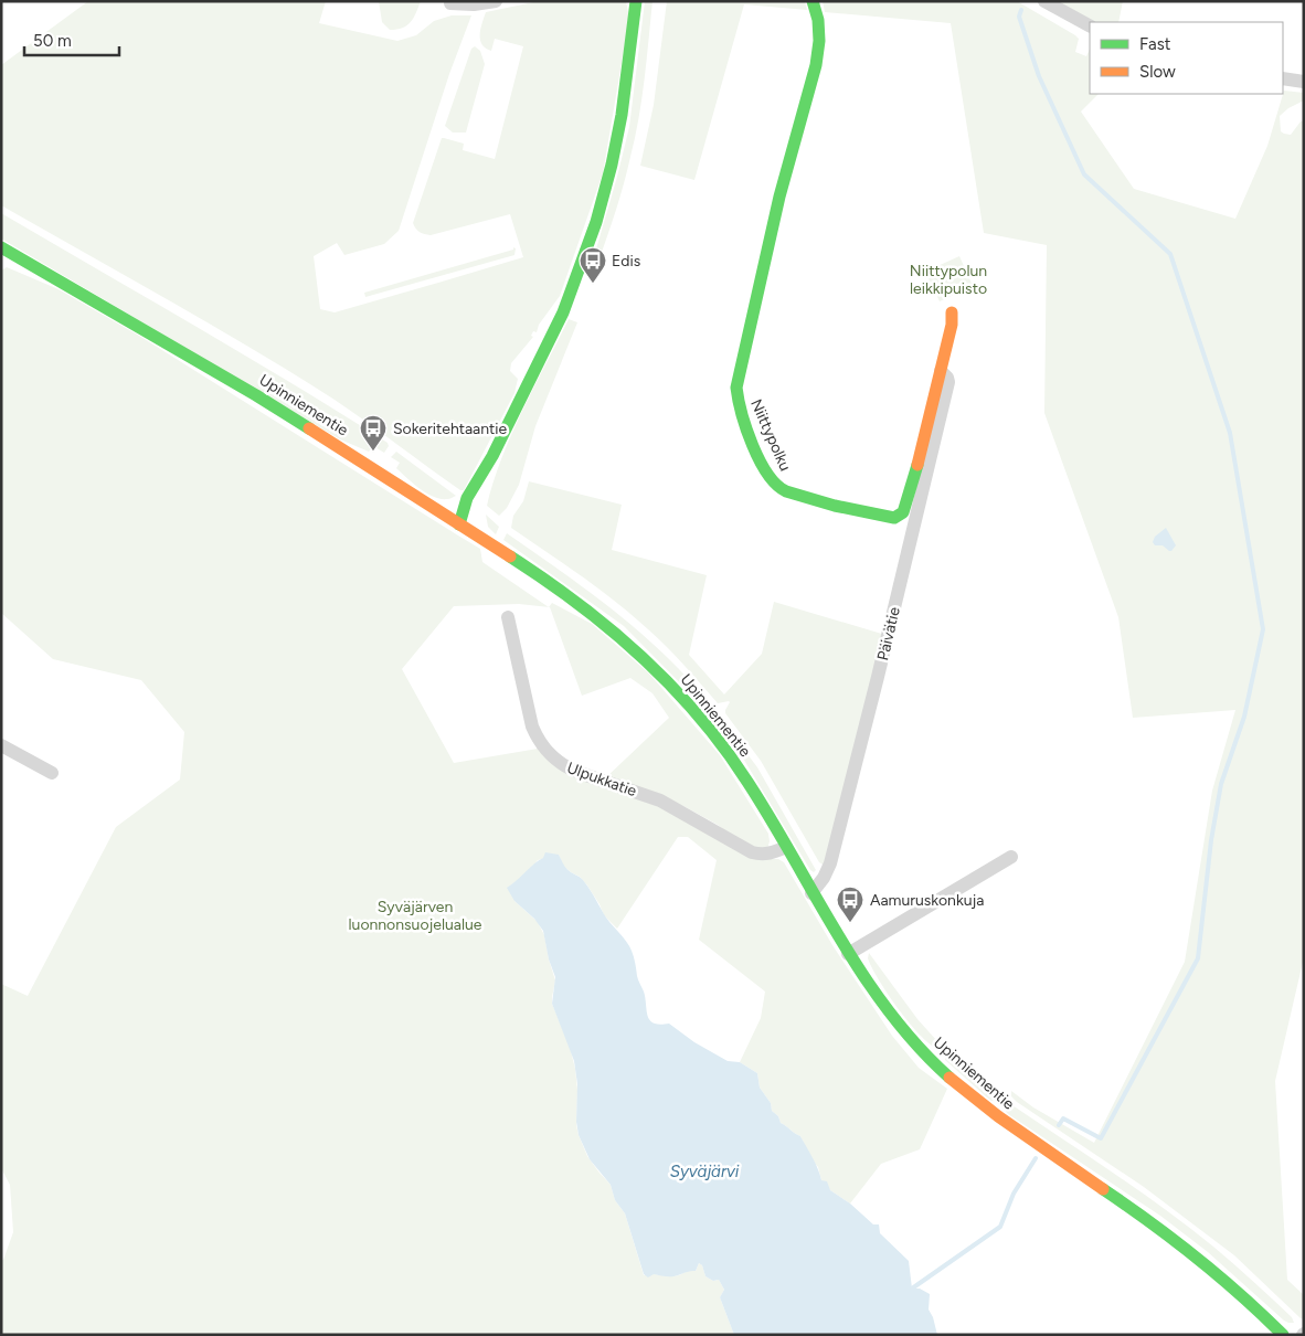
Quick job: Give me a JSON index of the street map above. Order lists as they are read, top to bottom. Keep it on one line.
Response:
{"streets":{"street":["Upinniementie","Niittypolku","Päivätie","Ulpukkatie"]},"crossings":[["Upinniementie","Päivätie"],["Upinniementie","Ulpukkatie"],["Niittypolku","Päivätie"]],"water":["Syväjärvi"],"parks":["Niittypolun leikkipuisto","Syväjärven luonnonsuojelualue"],"places":{"bus stop":["Edis","Sokeritehtaantie","Aamuruskonkuja"]},"legend":["Fast","Slow"],"scale_bar":"50 m"}
